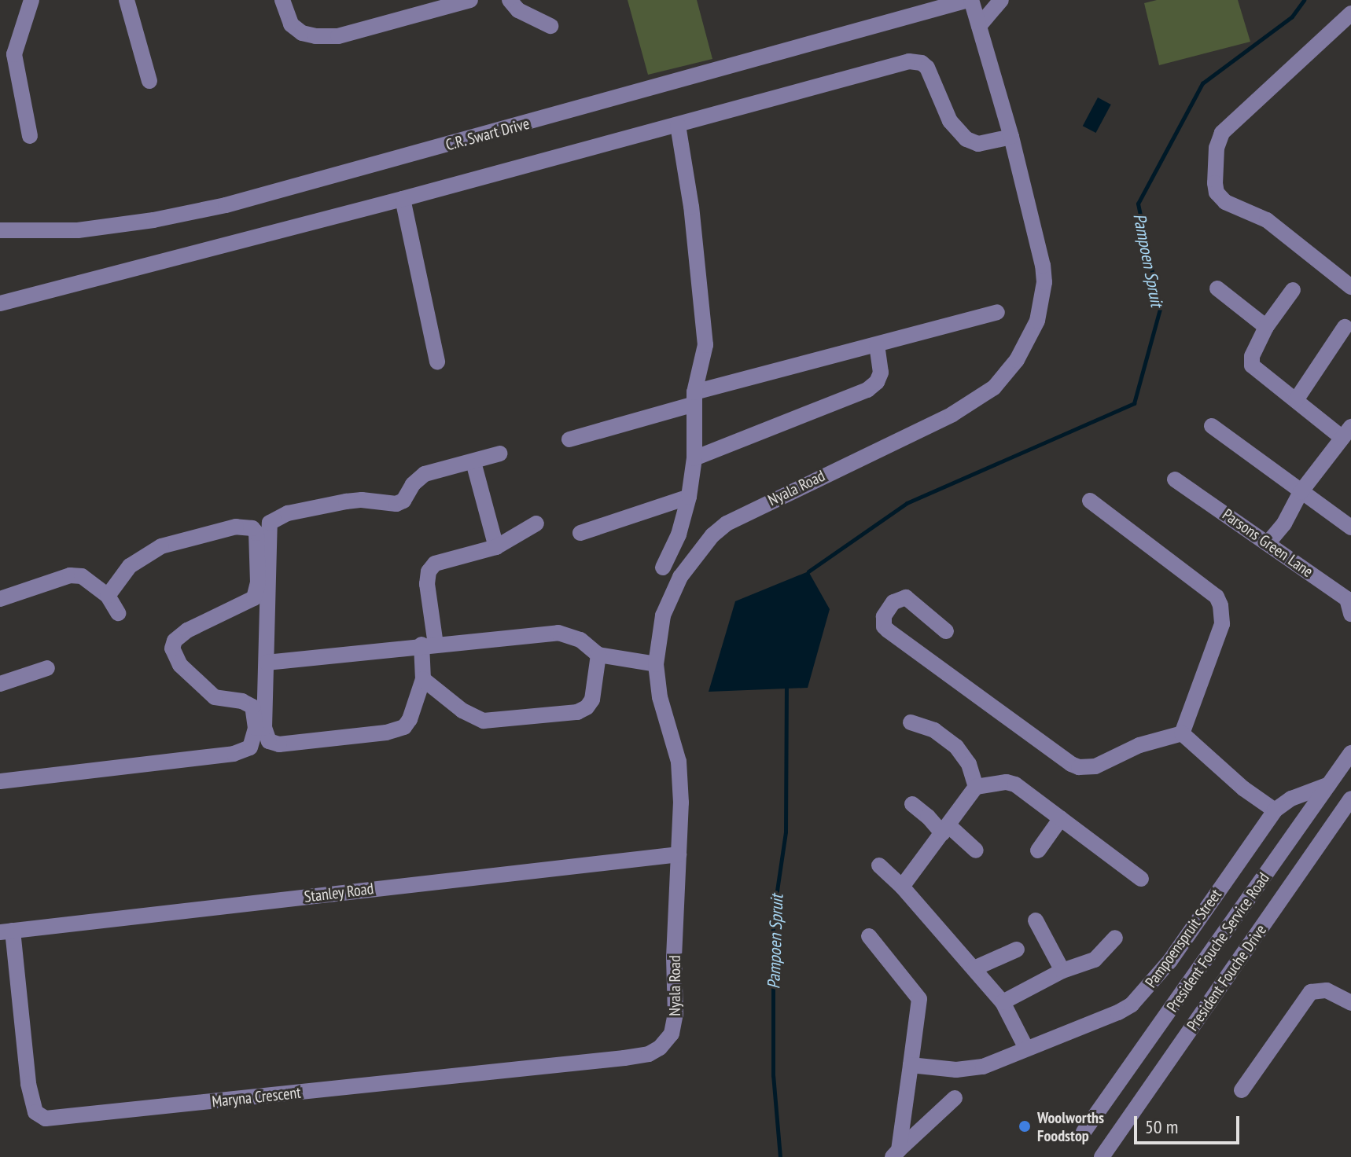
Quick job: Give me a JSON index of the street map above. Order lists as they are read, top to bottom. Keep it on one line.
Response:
{"streets":{"street":["C.R. Swart Drive","Nyala Road","Parsons Green Lane","Stanley Road","Pampoenspruit Street","President Fouche Service Road","President Fouche Drive","Maryna Crescent"]},"crossings":[["C.R. Swart Drive","Nyala Road"],["Nyala Road","Stanley Road"],["Nyala Road","Maryna Crescent"],["Stanley Road","Maryna Crescent"],["Pampoenspruit Street","President Fouche Service Road"]],"water":["Pampoen Spruit"],"places":["Woolworths Foodstop"],"scale_bar":"50 m"}
